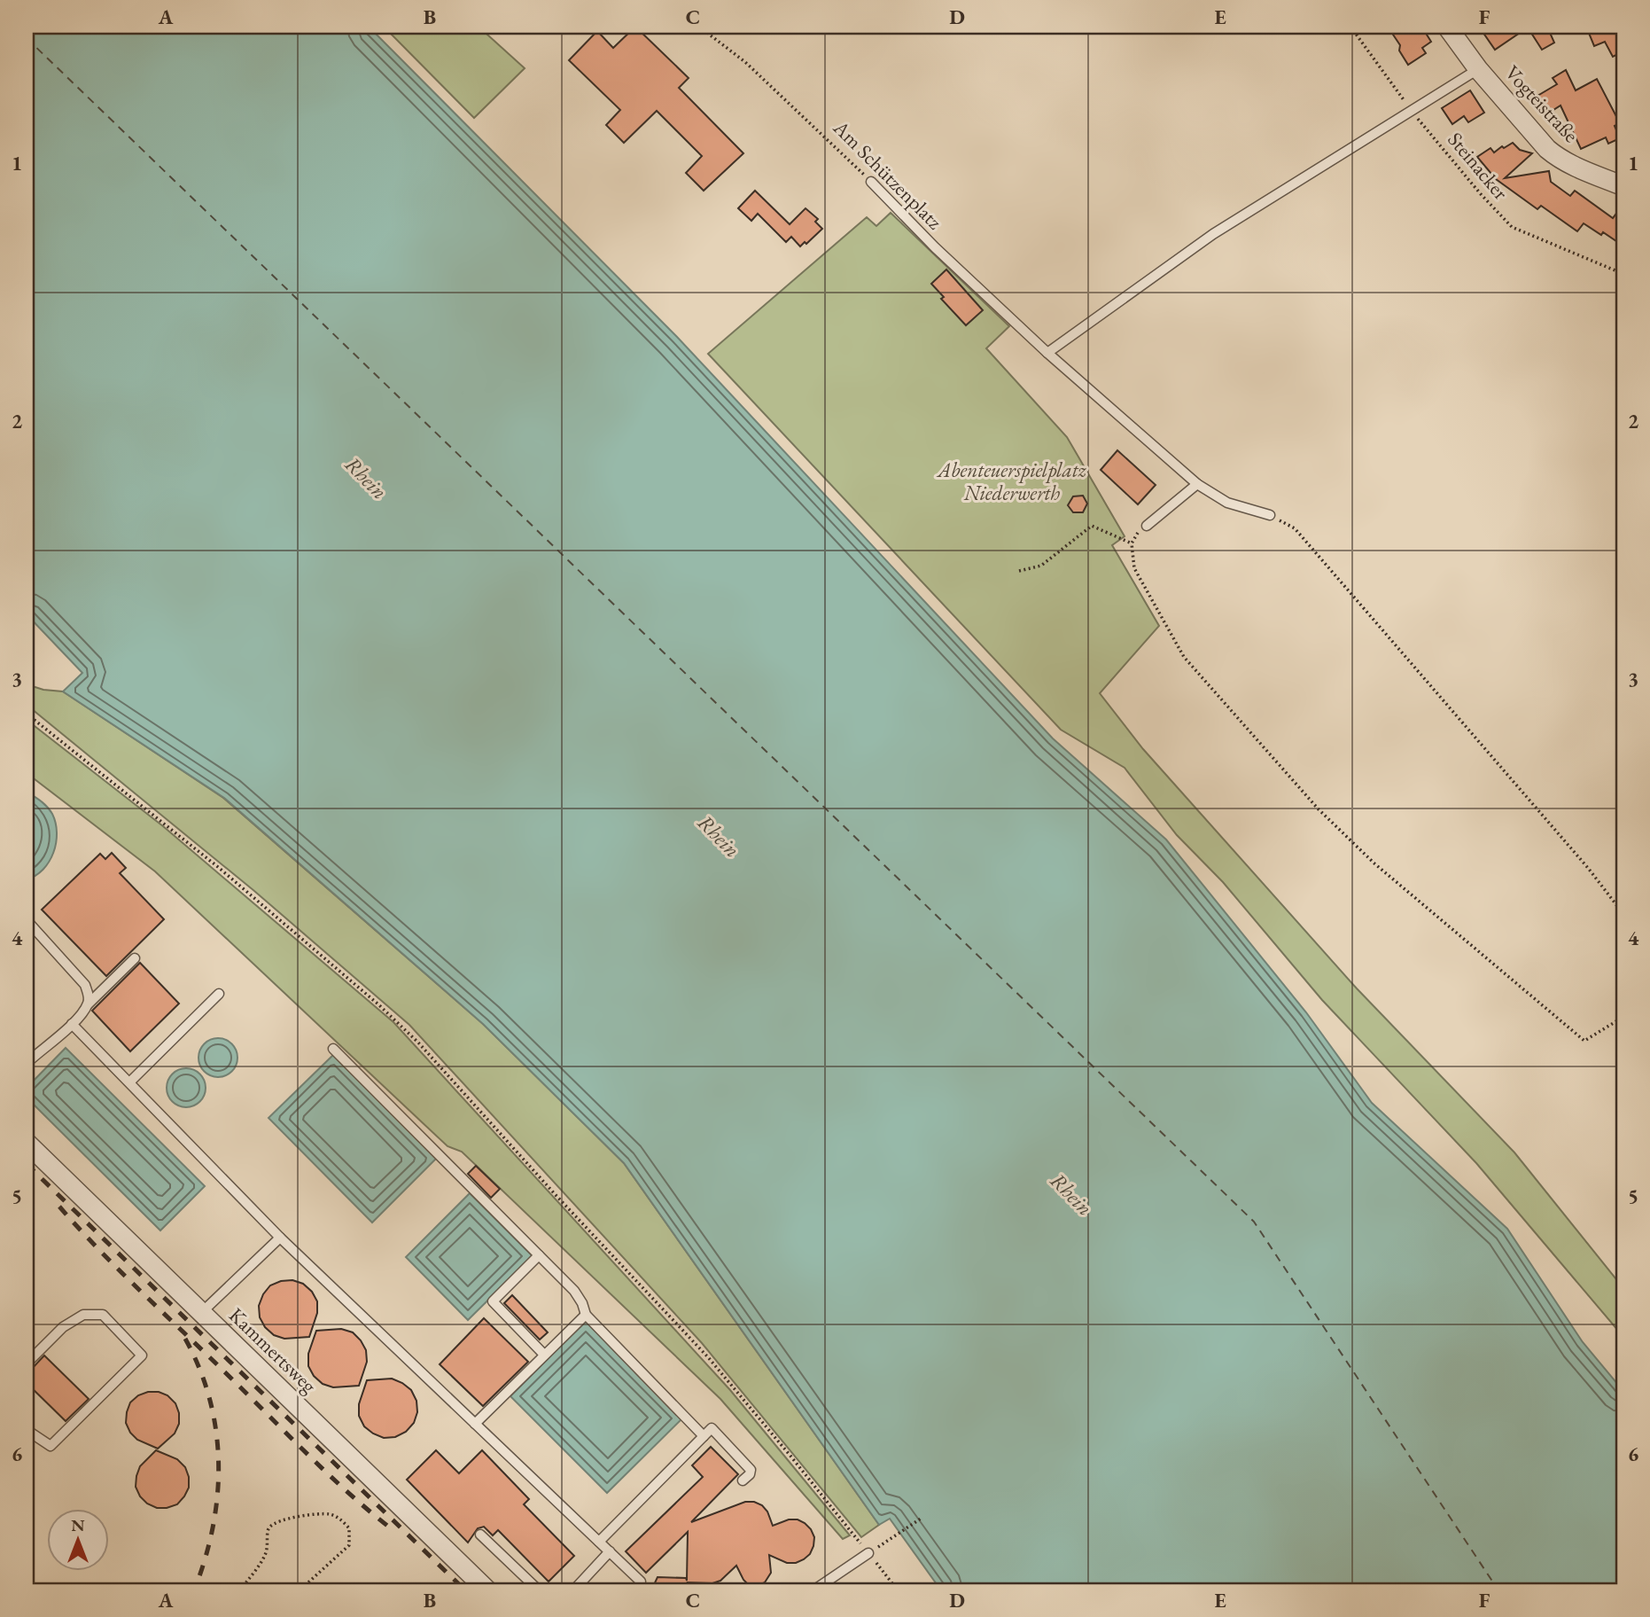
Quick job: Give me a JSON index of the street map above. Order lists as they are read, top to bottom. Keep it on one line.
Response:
{"streets":{"street":["Vogteistraße","Kammertsweg"],"lane":["Am Schützenplatz"],"path":["Steinacker"]},"water":["Rhein"],"parks":["Abenteuerspielplatz Niederwerth"],"north":"top","grid":{"columns":["A","B","C","D","E","F"],"rows":["1","2","3","4","5","6"]}}
